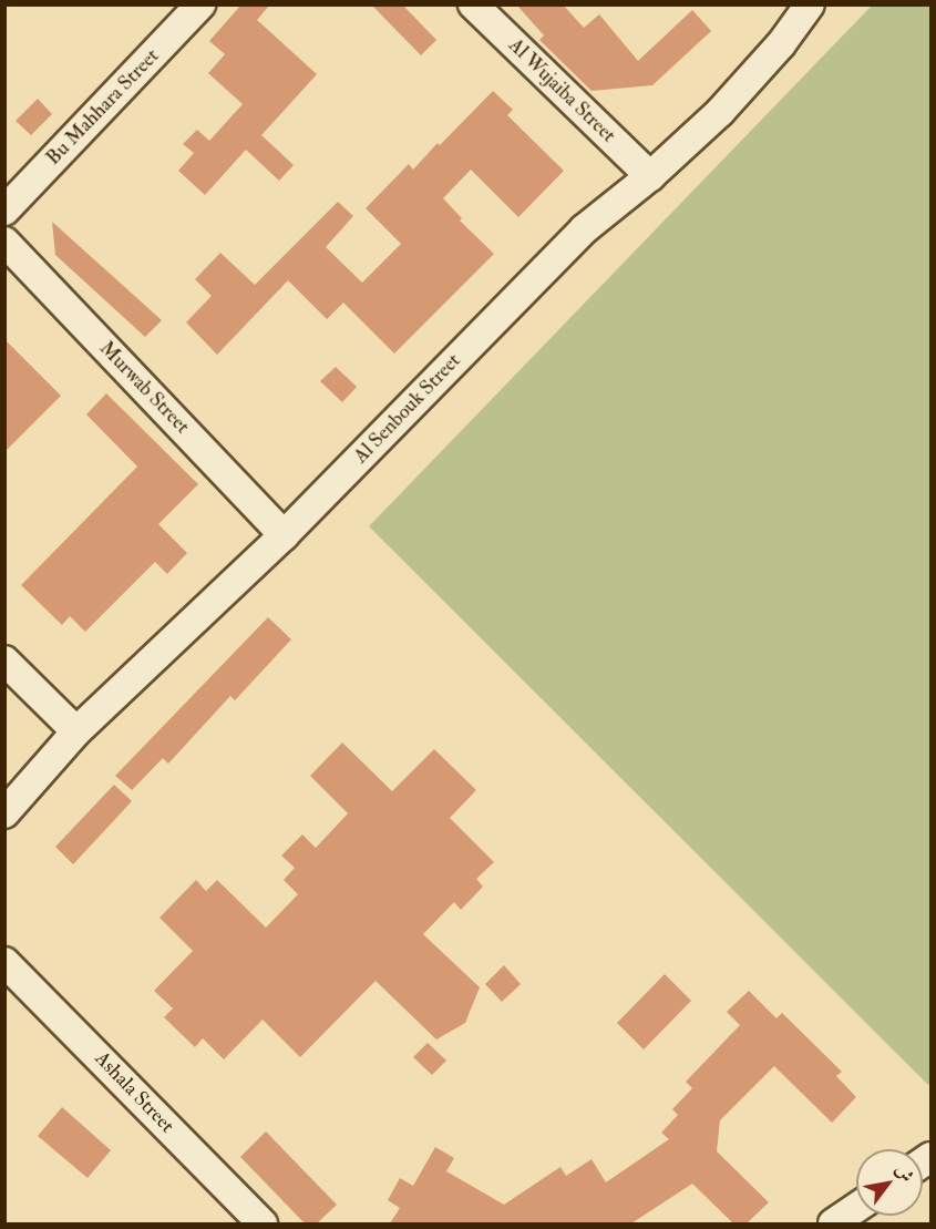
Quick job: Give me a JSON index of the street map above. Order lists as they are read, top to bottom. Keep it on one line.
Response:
{"streets":{"street":["Al Wujaiba Street","Bu Mahhara Street","Murwab Street","Al Senbouk Street","Ashala Street"]},"crossings":[["Al Wujaiba Street","Al Senbouk Street"],["Murwab Street","Al Senbouk Street"]],"north":"top right"}
